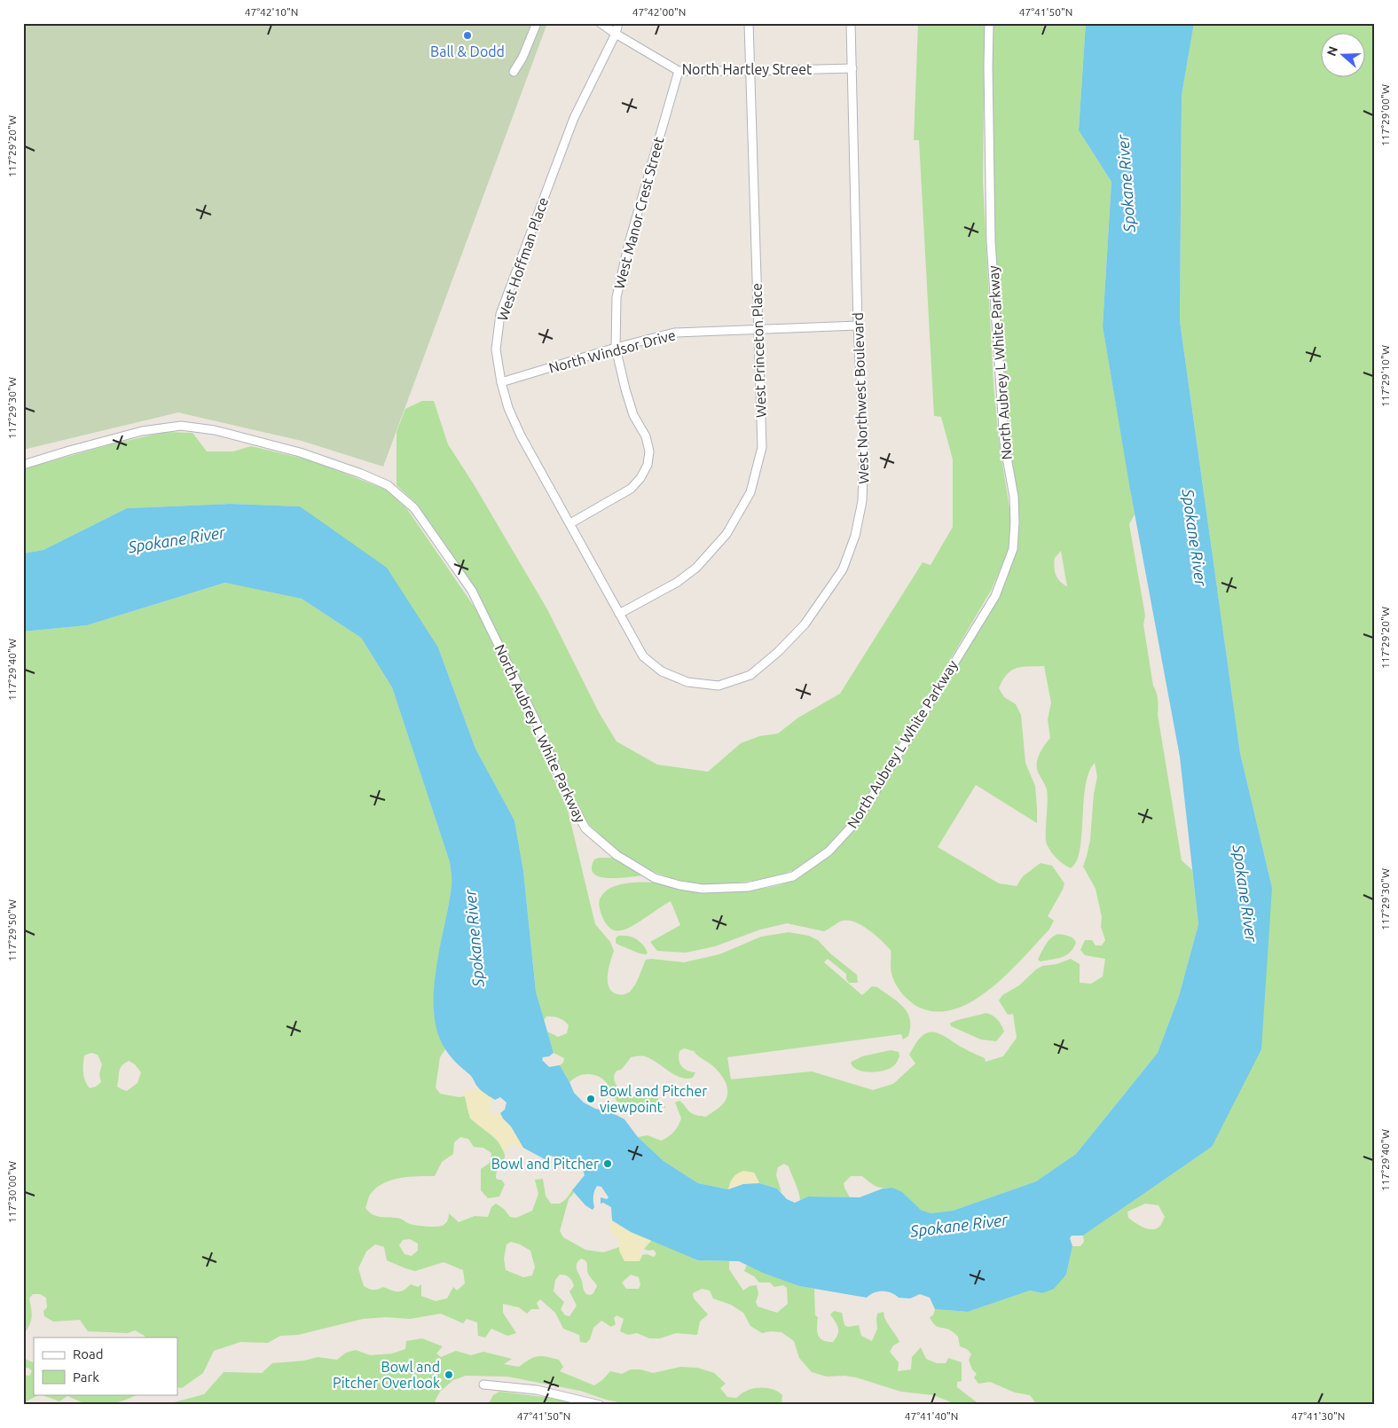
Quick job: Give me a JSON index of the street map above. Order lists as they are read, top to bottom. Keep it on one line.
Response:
{"streets":{"street":["North Hartley Street","West Manor Crest Street","West Hoffman Place","West Princeton Place","North Windsor Drive","North Aubrey L White Parkway","West Northwest Boulevard"]},"crossings":[["North Hartley Street","West Manor Crest Street"],["North Hartley Street","West Hoffman Place"],["North Hartley Street","West Princeton Place"],["North Hartley Street","West Northwest Boulevard"],["West Manor Crest Street","West Hoffman Place"],["West Manor Crest Street","North Windsor Drive"],["West Hoffman Place","West Princeton Place"],["West Hoffman Place","North Windsor Drive"],["West Hoffman Place","West Northwest Boulevard"],["West Princeton Place","North Windsor Drive"],["West Princeton Place","West Northwest Boulevard"],["North Windsor Drive","West Northwest Boulevard"]],"water":["Spokane River"],"places":["Ball & Dodd","Bowl and Pitcher viewpoint","Bowl and Pitcher","Bowl and Pitcher Overlook"],"legend":["Road","Park"],"north":"left","coordinates":["47°42'10\"N","47°42'00\"N","47°41'50\"N","117°29'00\"W","117°29'20\"W","117°29'10\"W","117°29'30\"W","117°29'40\"W","117°29'50\"W","117°30'00\"W","47°41'40\"N","47°41'30\"N"]}
